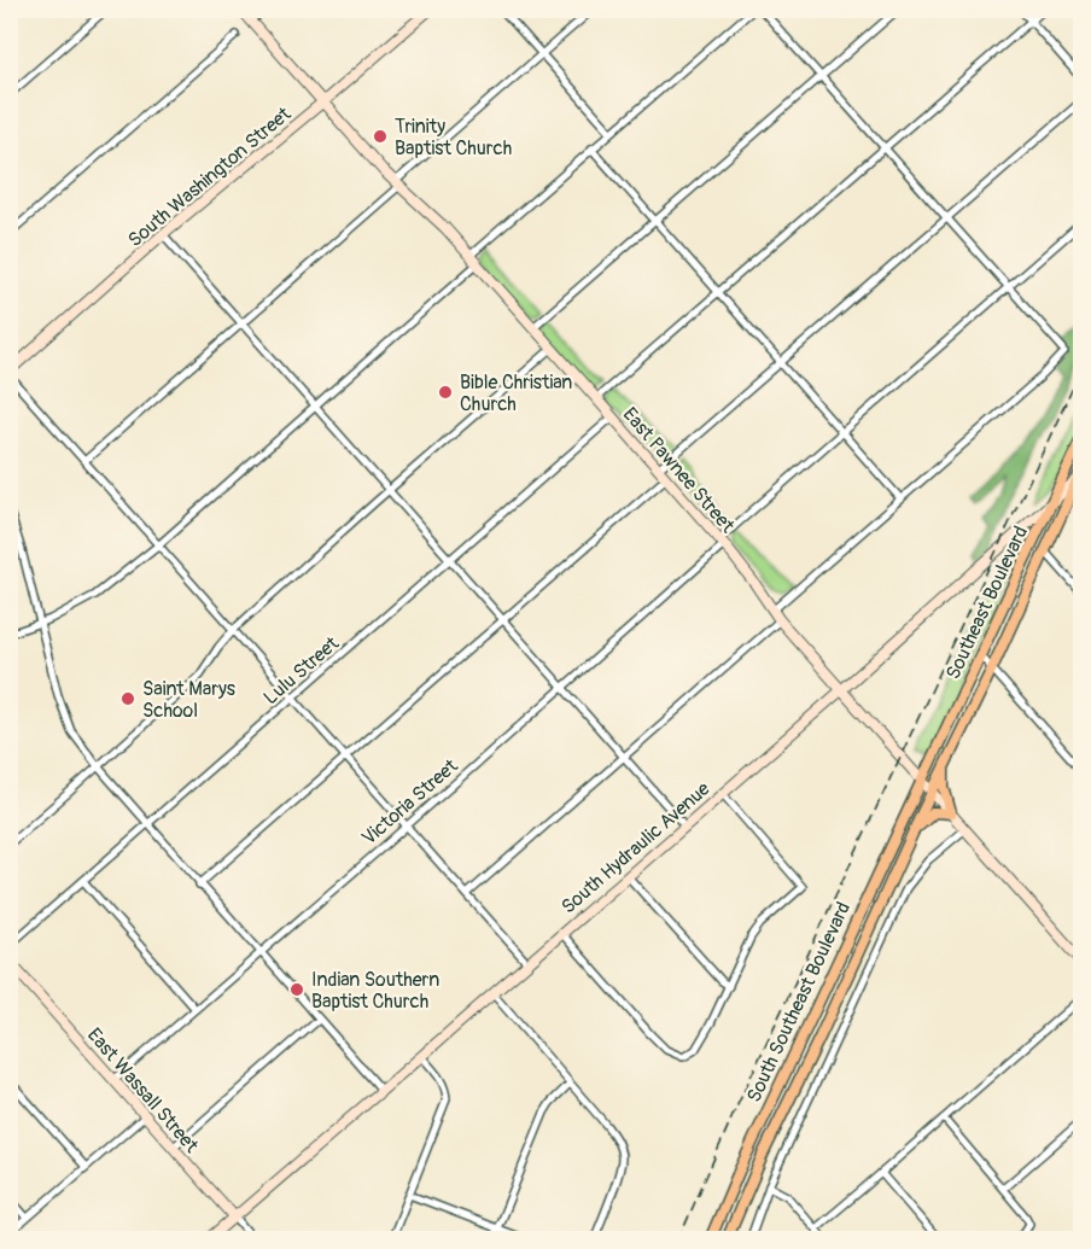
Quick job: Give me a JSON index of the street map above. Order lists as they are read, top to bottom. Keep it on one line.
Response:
{"streets":{"main road":["Southeast Boulevard","South Southeast Boulevard"],"street":["South Washington Street","East Pawnee Street","Lulu Street","Victoria Street","South Hydraulic Avenue","East Wassall Street"]},"crossings":[["South Washington Street","East Pawnee Street"],["East Pawnee Street","Southeast Boulevard"],["East Pawnee Street","Lulu Street"],["East Pawnee Street","Victoria Street"],["East Pawnee Street","South Hydraulic Avenue"],["East Pawnee Street","South Southeast Boulevard"],["Southeast Boulevard","South Hydraulic Avenue"],["Southeast Boulevard","South Southeast Boulevard"],["Victoria Street","East Wassall Street"],["South Hydraulic Avenue","East Wassall Street"]],"places":["Trinity Baptist Church","Bible Christian Church","Saint Marys School","Indian Southern Baptist Church"]}
